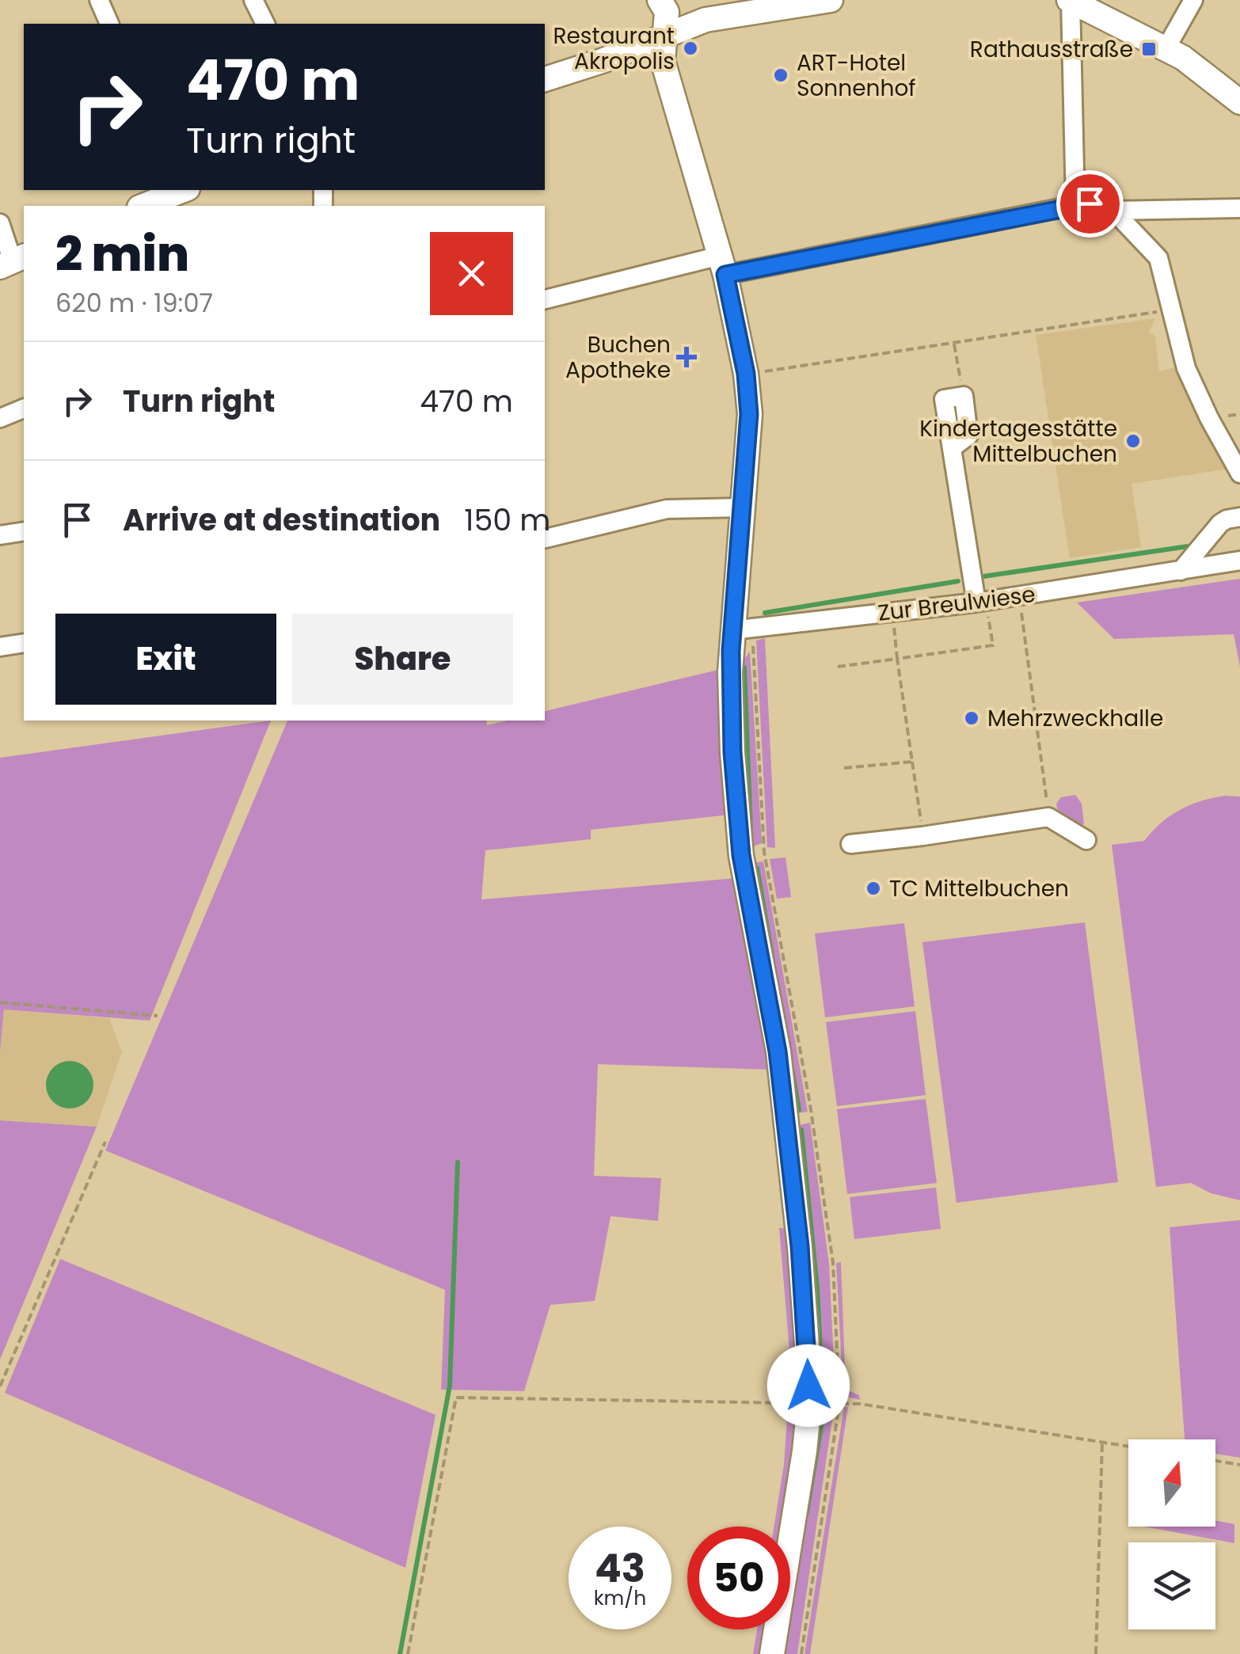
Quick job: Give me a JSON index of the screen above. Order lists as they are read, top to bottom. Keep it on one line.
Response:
{"streets":{"street":["Zur Breulwiese"]},"places":{"other":["Restaurant Akropolis","ART-Hotel Sonnenhof","Kindertagesstätte Mittelbuchen","Mehrzweckhalle","TC Mittelbuchen"],"transit":["Rathausstraße"],"health":["Buchen Apotheke"]},"north":"top","page":{"turn":["470 m","Turn right"],"heading":["2 min","620 m · 19:07"],"list":[{"name":"Turn right","value":"470 m"},{"name":"Arrive at destination","value":"150 m"}],"buttons":["Exit","Share"],"speed":"43 km/h","limit":"50"}}
